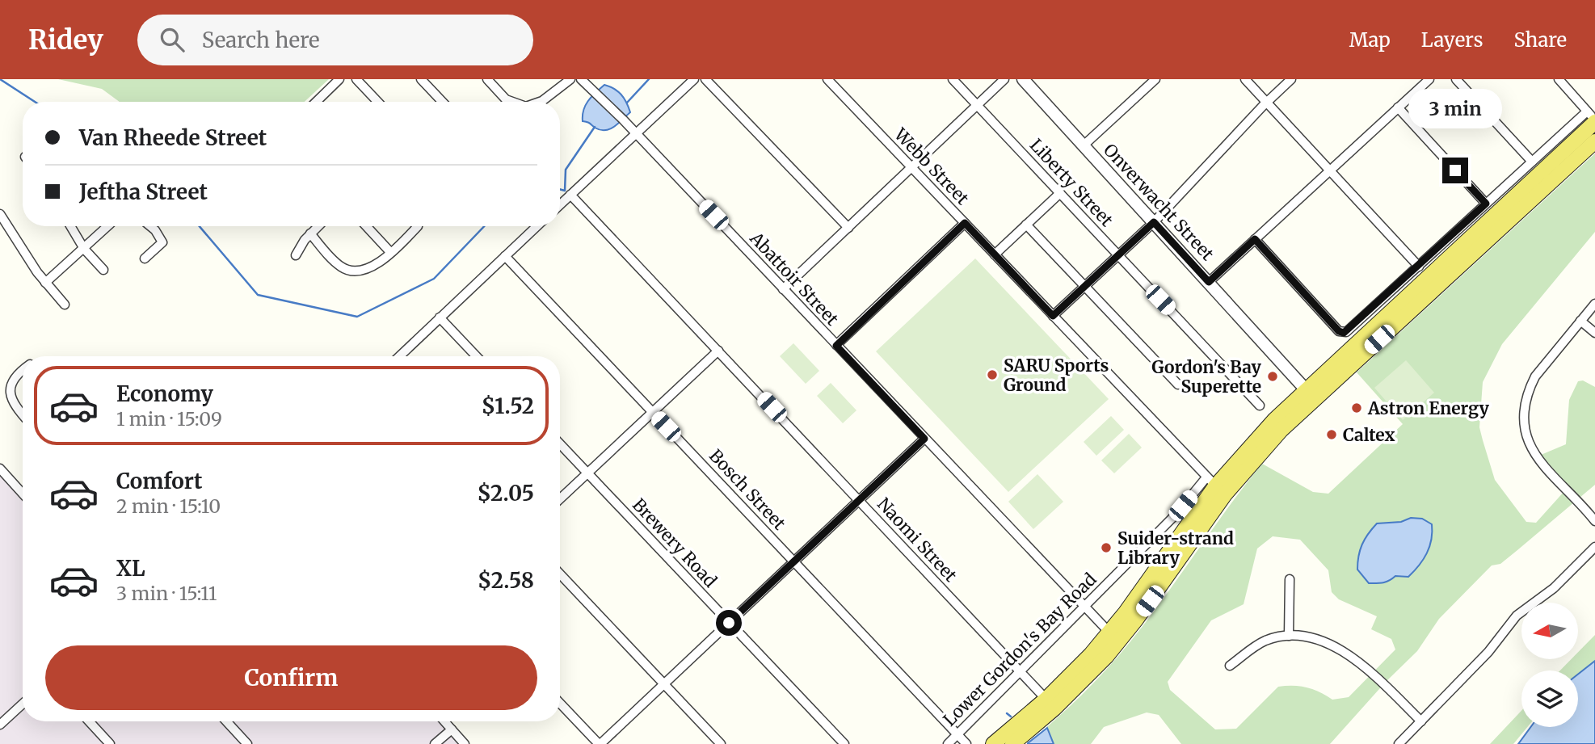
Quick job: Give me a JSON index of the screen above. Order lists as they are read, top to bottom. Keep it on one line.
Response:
{"streets":{"street":["Webb Street","Liberty Street","Onverwacht Street","Abattoir Street","Bosch Street","Naomi Street","Brewery Road","Lower Gordon's Bay Road"]},"crossings":[["Webb Street","Lower Gordon's Bay Road"],["Abattoir Street","Lower Gordon's Bay Road"],["Bosch Street","Lower Gordon's Bay Road"],["Naomi Street","Lower Gordon's Bay Road"]],"places":["SARU Sports Ground","Gordon's Bay Superette","Astron Energy","Caltex","Suider-strand Library"],"north":"left","page":{"header":"Ridey","search":"Search here","nav":["Map","Layers","Share"],"bubble":"3 min","banner":["Van Rheede Street","Jeftha Street"],"list":[{"name":"Economy","note":"1 min · 15:09","value":"$1.52"},{"name":"Comfort","note":"2 min · 15:10","value":"$2.05"},{"name":"XL","note":"3 min · 15:11","value":"$2.58"}],"buttons":"Confirm"}}
